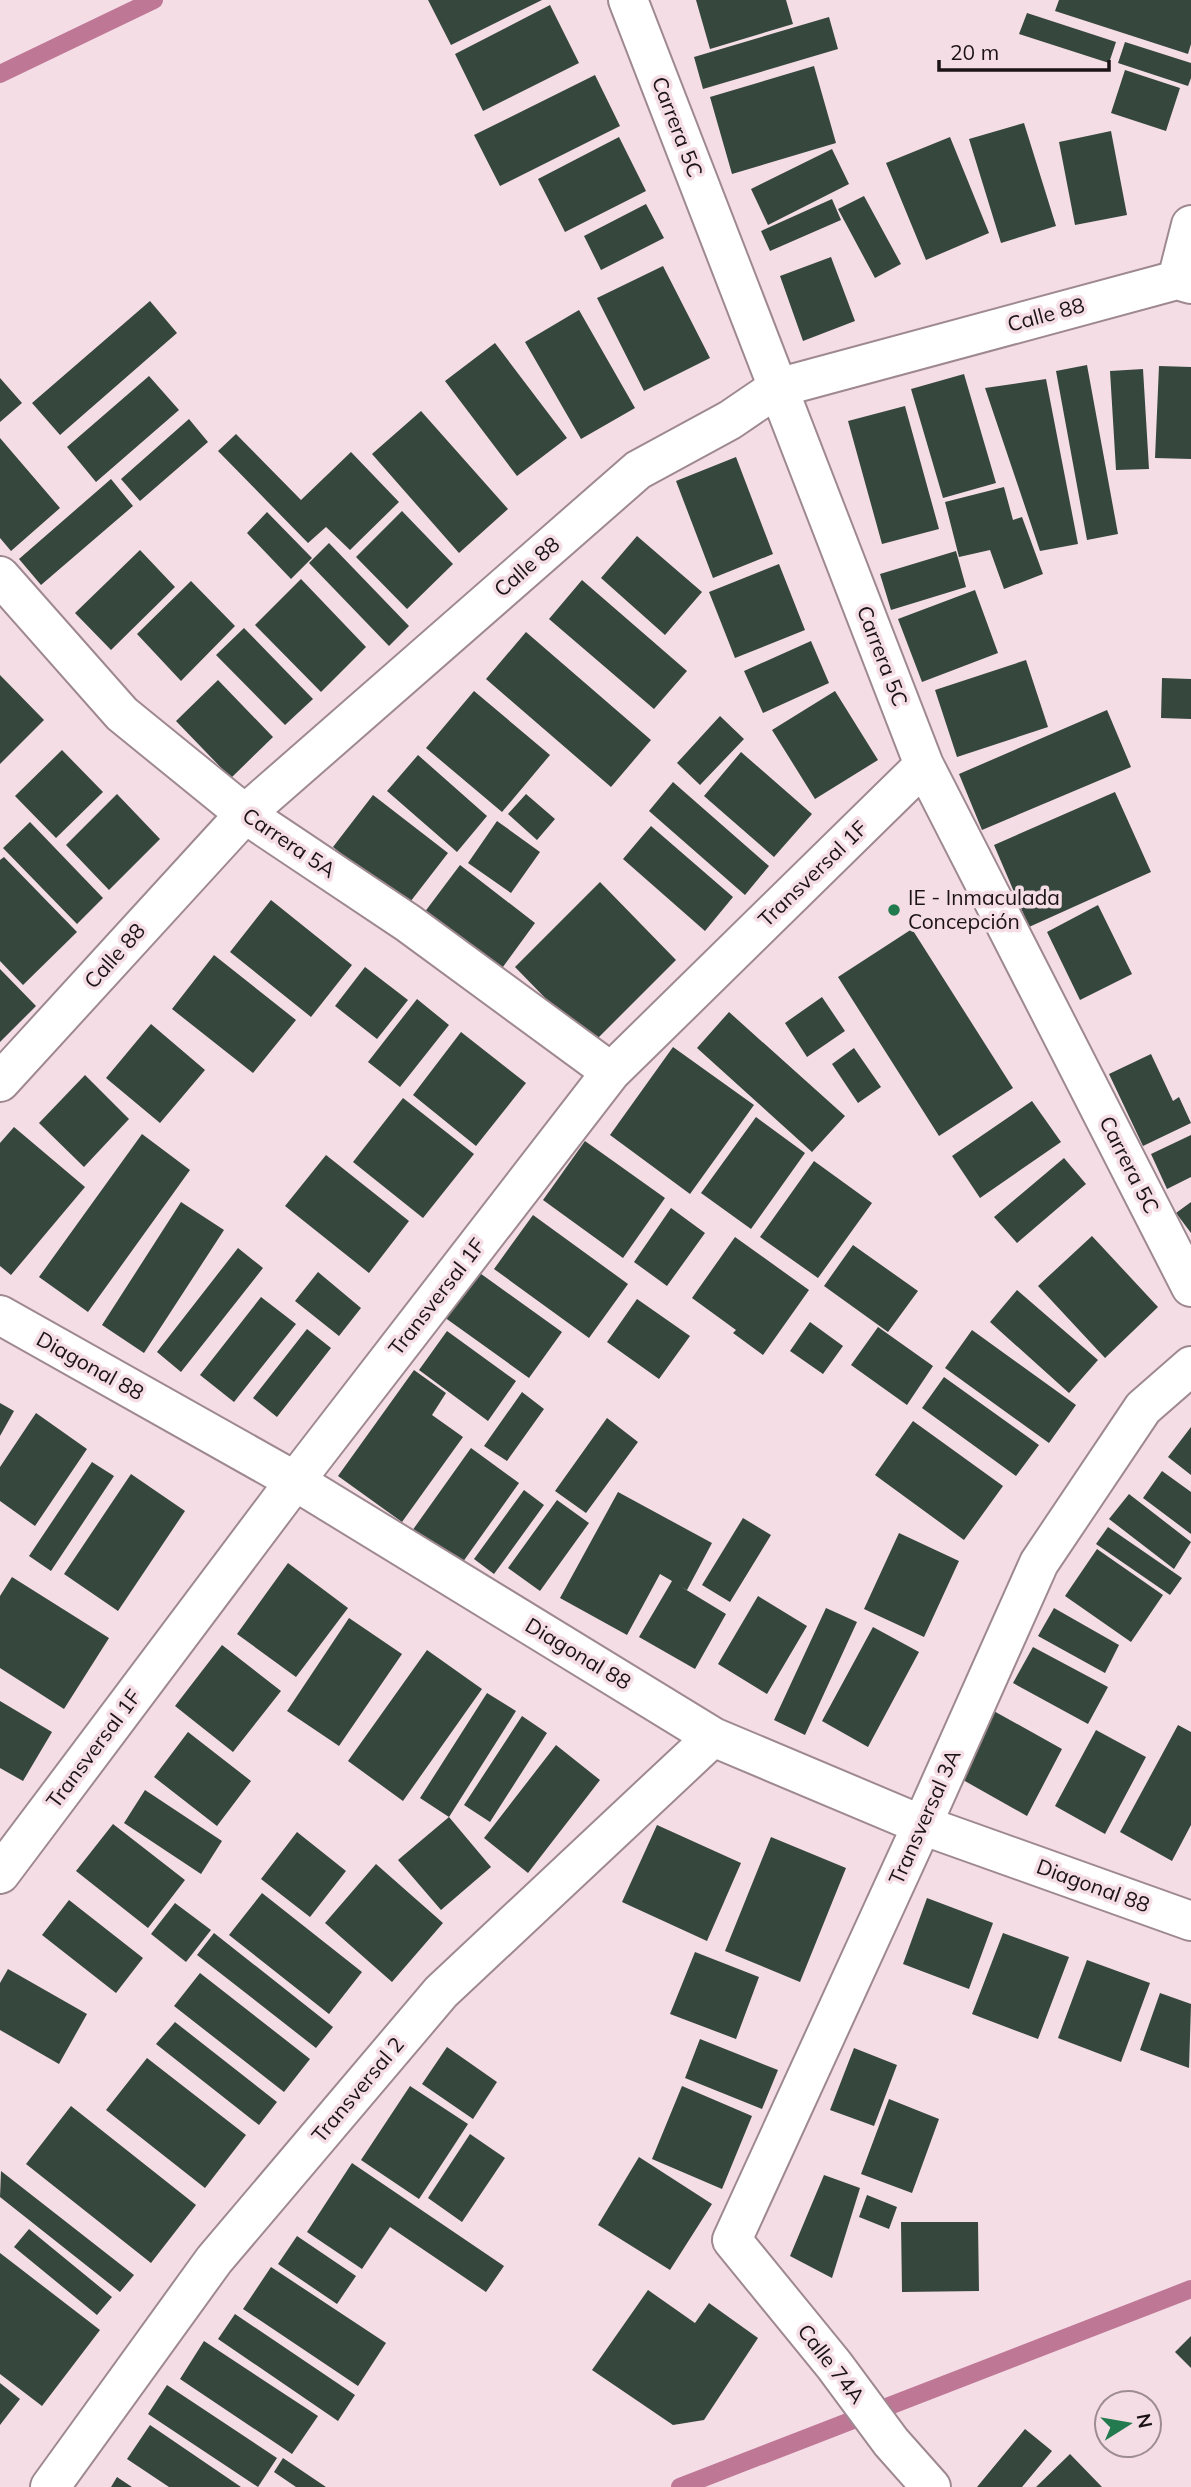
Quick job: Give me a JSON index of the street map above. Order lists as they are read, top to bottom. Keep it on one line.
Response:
{"streets":{"street":["Carrera 5C","Calle 88","Carrera 5A","Transversal 1F","Diagonal 88","Transversal 3A","Transversal 2","Calle 74A"]},"crossings":[["Carrera 5C","Calle 88"],["Carrera 5C","Transversal 1F"],["Calle 88","Carrera 5A"],["Carrera 5A","Transversal 1F"],["Transversal 1F","Diagonal 88"],["Diagonal 88","Transversal 3A"],["Diagonal 88","Transversal 2"],["Transversal 3A","Calle 74A"]],"places":["IE - Inmaculada Concepción"],"scale_bar":"20 m","north":"right"}
